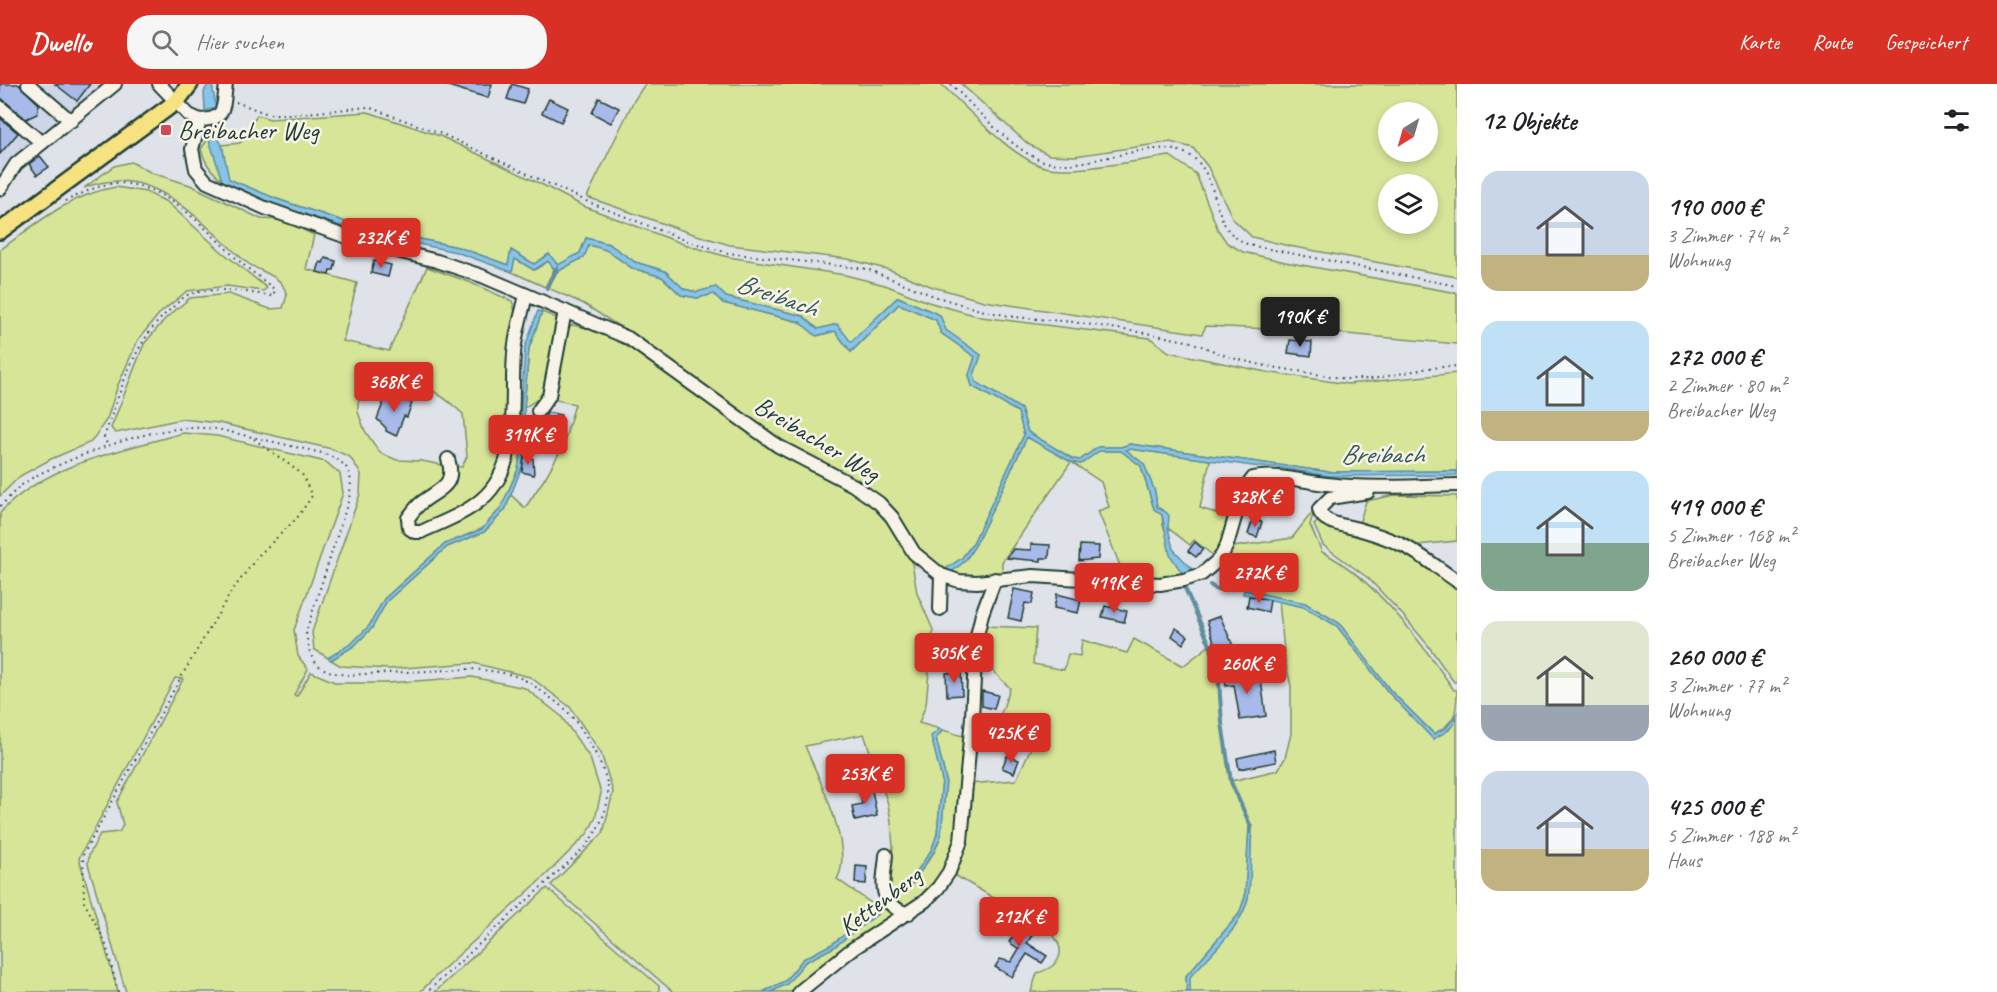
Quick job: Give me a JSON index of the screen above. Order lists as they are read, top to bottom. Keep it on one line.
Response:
{"streets":{"street":["Breibacher Weg","Kettenberg"]},"crossings":[["Breibacher Weg","Kettenberg"]],"water":["Breibach"],"places":{"transit":["Breibacher Weg"]},"north":"bottom left","page":{"header":"Dwello","search":"Hier suchen","nav":["Karte","Route","Gespeichert"],"heading":"12 Objekte","list":[{"name":"190 000 €","note":"3 Zimmer · 74 m² · Wohnung"},{"name":"272 000 €","note":"2 Zimmer · 80 m² · Breibacher Weg"},{"name":"419 000 €","note":"5 Zimmer · 168 m² · Breibacher Weg"},{"name":"260 000 €","note":"3 Zimmer · 77 m² · Wohnung"},{"name":"425 000 €","note":"5 Zimmer · 188 m² · Haus"}],"price":["232K €","190K €","368K €","319K €","328K €","272K €","419K €","305K €","260K €","425K €","253K €","212K €"]}}
